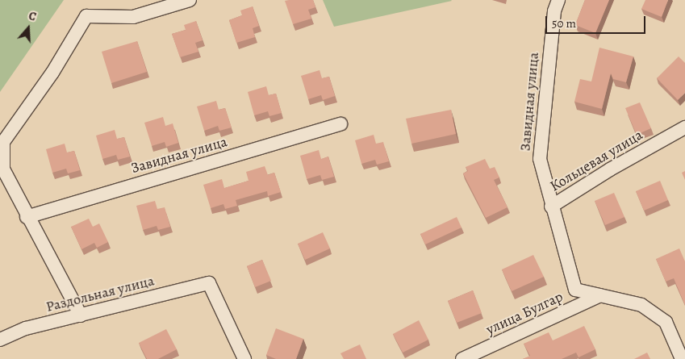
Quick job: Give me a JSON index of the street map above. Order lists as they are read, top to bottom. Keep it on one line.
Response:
{"streets":{"street":["Завидная улица","Кольцевая улица","Раздольная улица","улица Булгар"]},"crossings":[["Завидная улица","Кольцевая улица"],["Кольцевая улица","улица Булгар"]],"scale_bar":"50 m","north":"top"}
